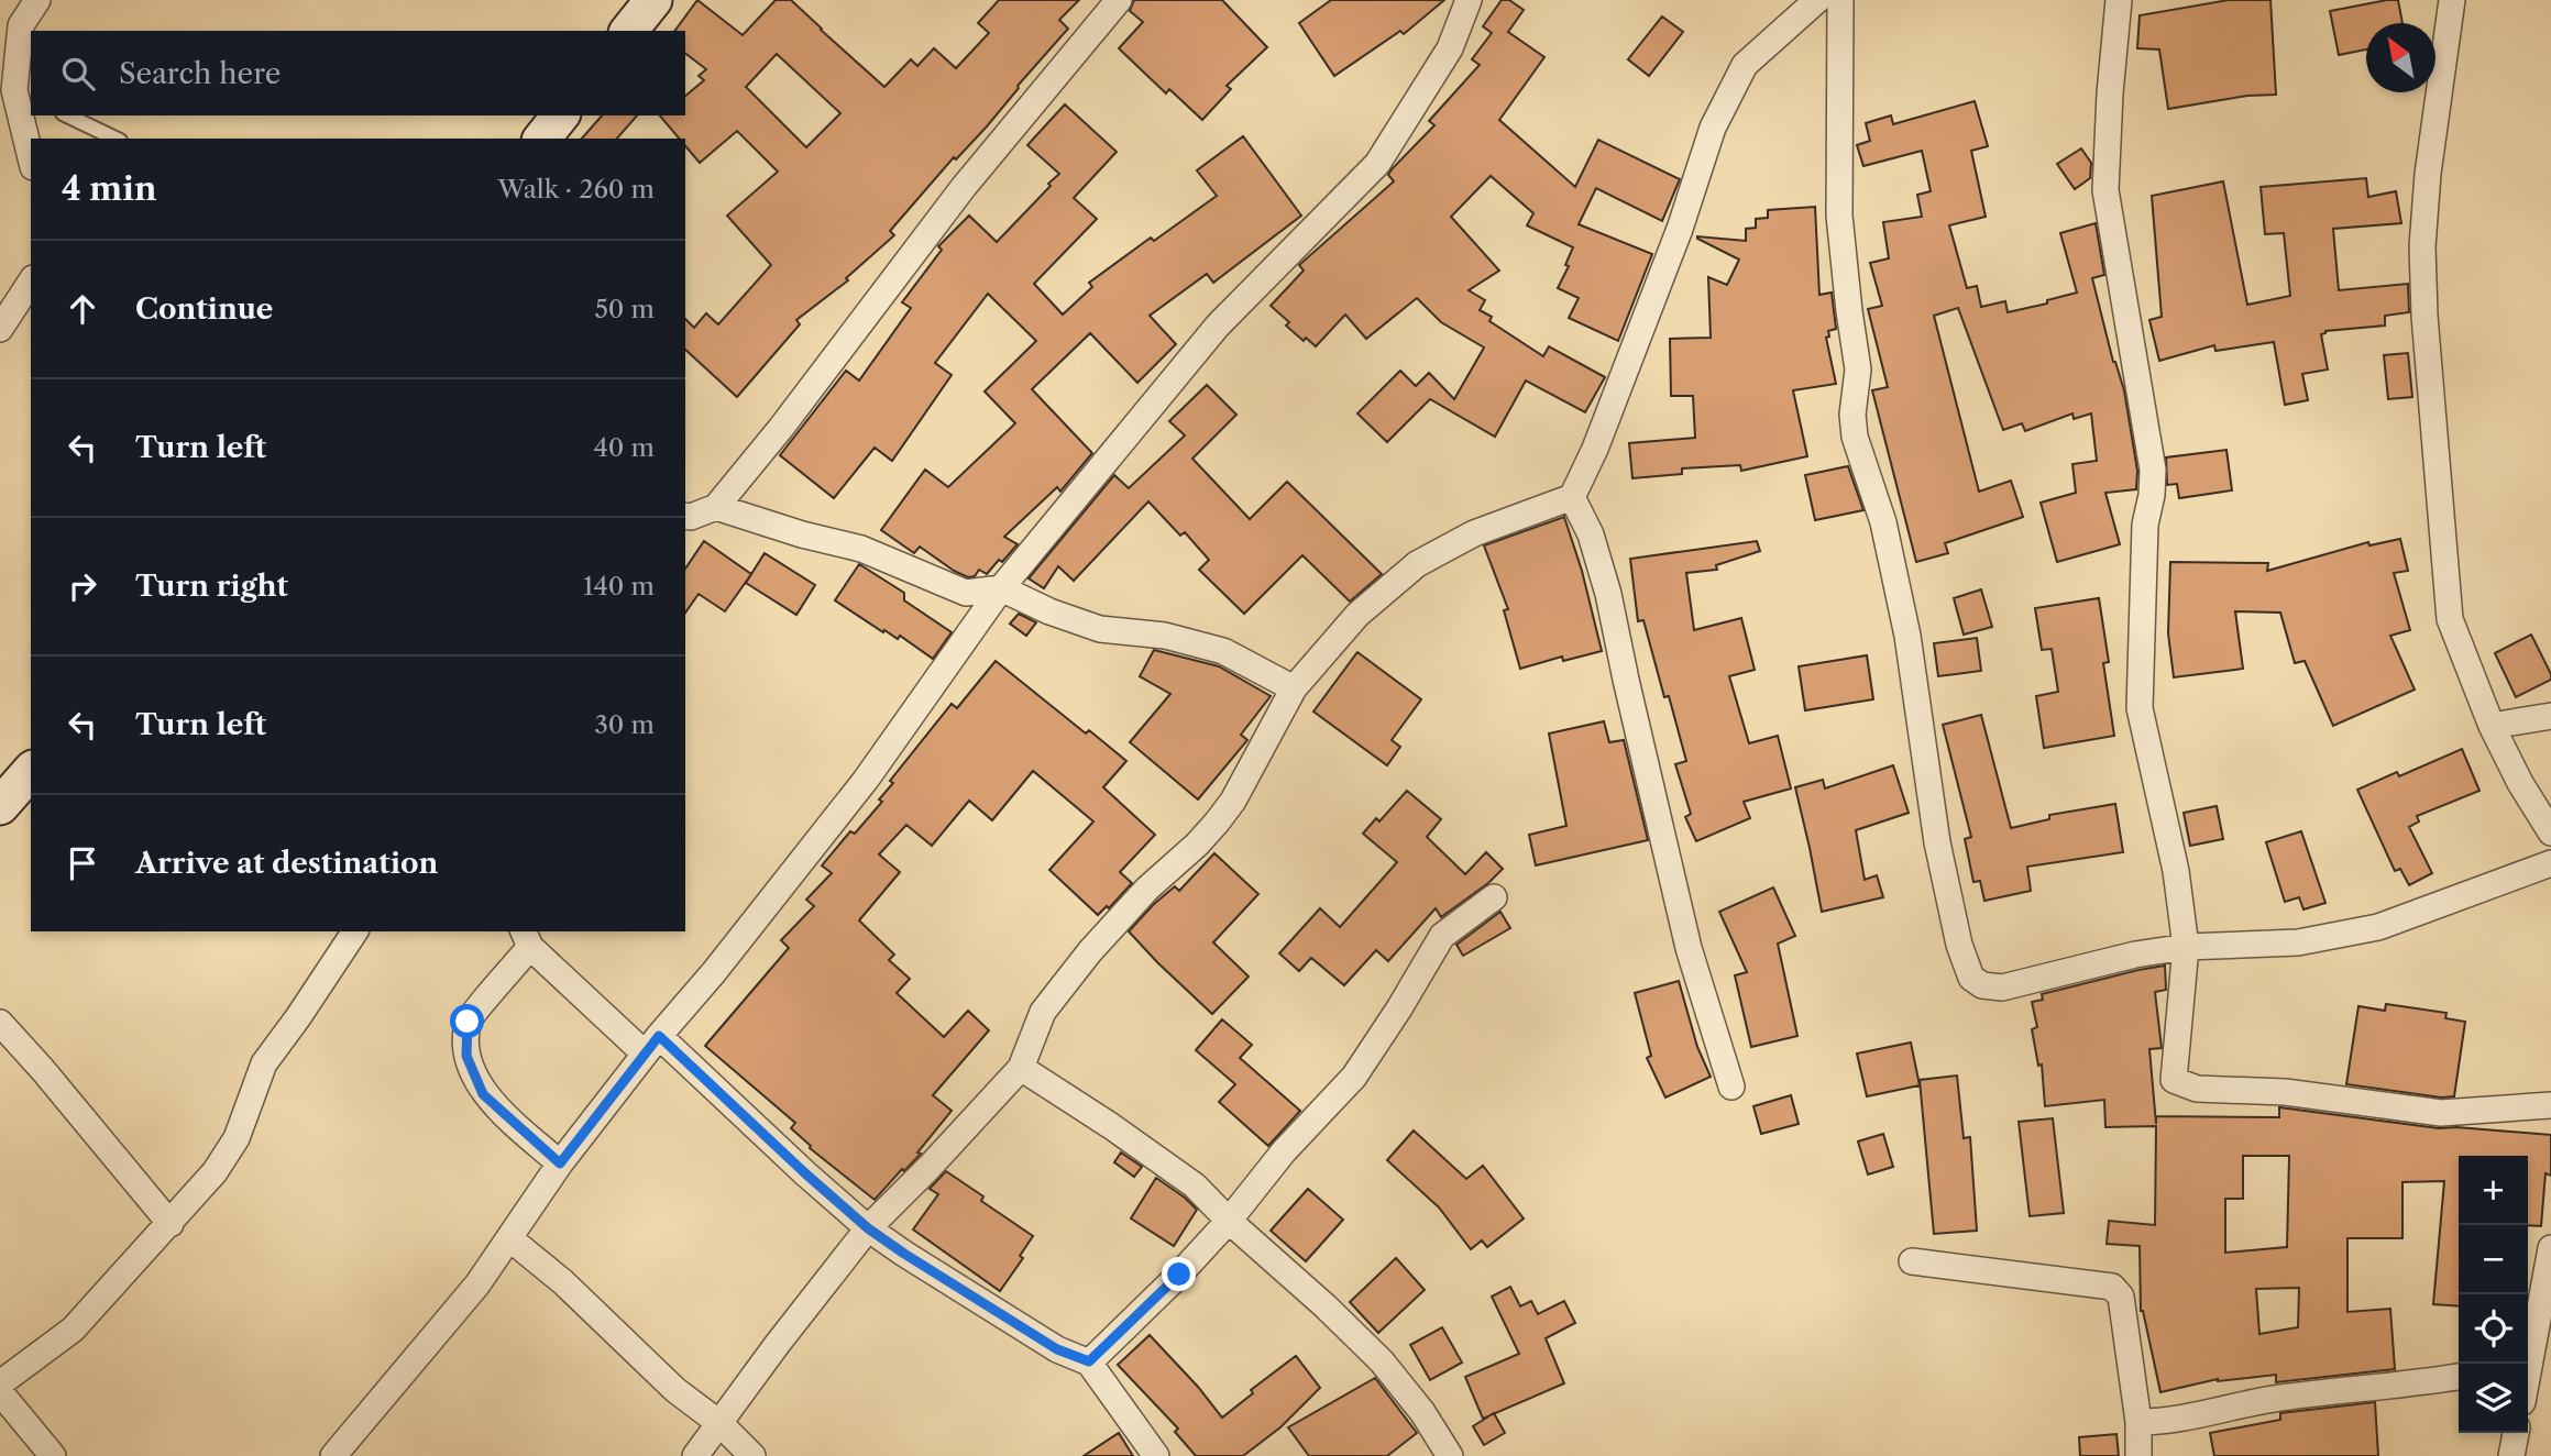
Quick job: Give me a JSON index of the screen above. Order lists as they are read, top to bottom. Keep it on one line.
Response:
{"north":"top left","page":{"search":"Search here","heading":["4 min","Walk · 260 m"],"list":[["Continue","50 m"],["Turn left","40 m"],["Turn right","140 m"],["Turn left","30 m"],"Arrive at destination"],"map_buttons":["+","−"]}}
